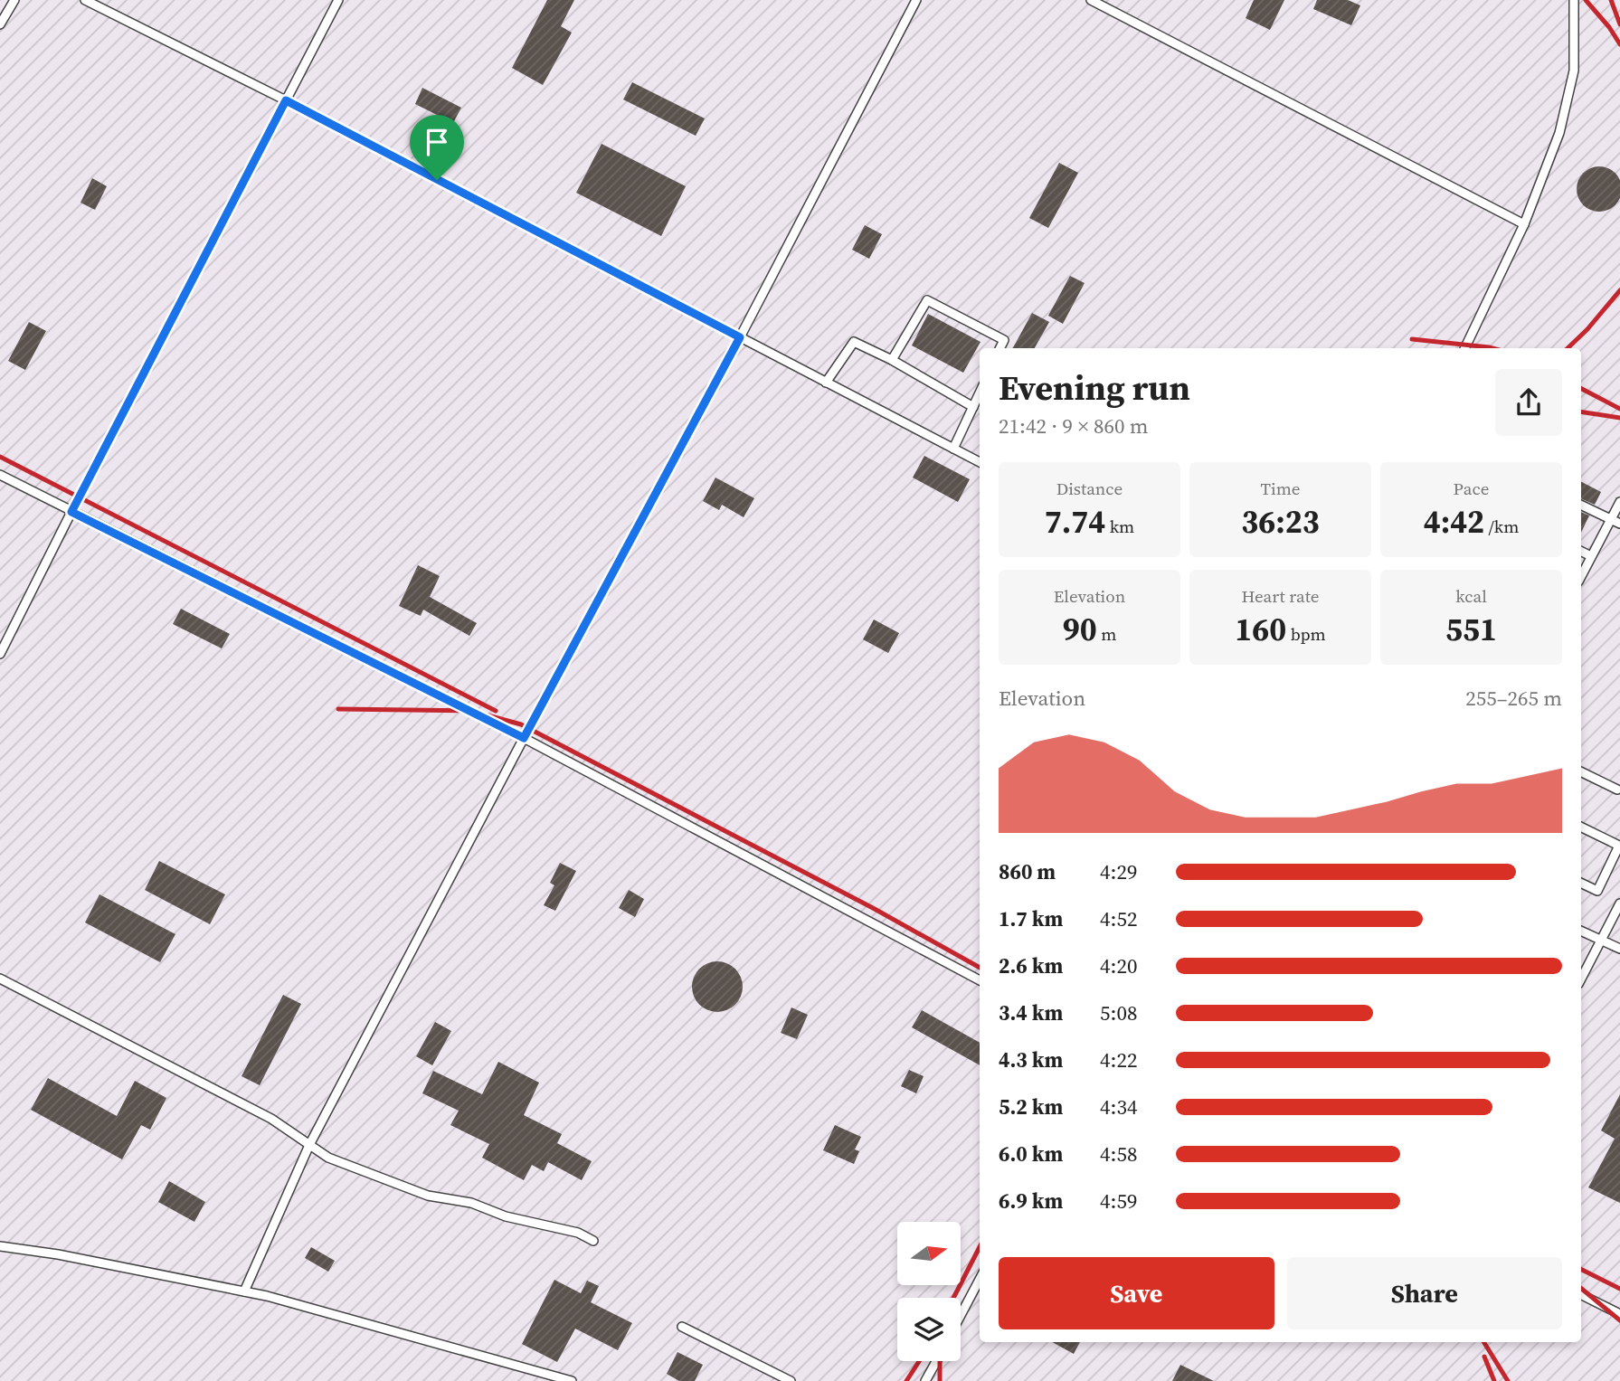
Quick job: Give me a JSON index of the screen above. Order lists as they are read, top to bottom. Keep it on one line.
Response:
{"north":"right","page":{"heading":["Evening run","21:42 · 9 × 860 m"],"stats":[["Distance","7.74 km"],["Time","36:23"],["Pace","4:42 /km"],["Elevation","90 m"],["Heart rate","160 bpm"],["kcal","551"]],"chart":["Elevation","255–265 m"],"list":[{"name":"860 m","note":"4:29"},{"name":"1.7 km","note":"4:52"},{"name":"2.6 km","note":"4:20"},{"name":"3.4 km","note":"5:08"},{"name":"4.3 km","note":"4:22"},{"name":"5.2 km","note":"4:34"},{"name":"6.0 km","note":"4:58"},{"name":"6.9 km","note":"4:59"}],"buttons":["Save","Share"]}}
